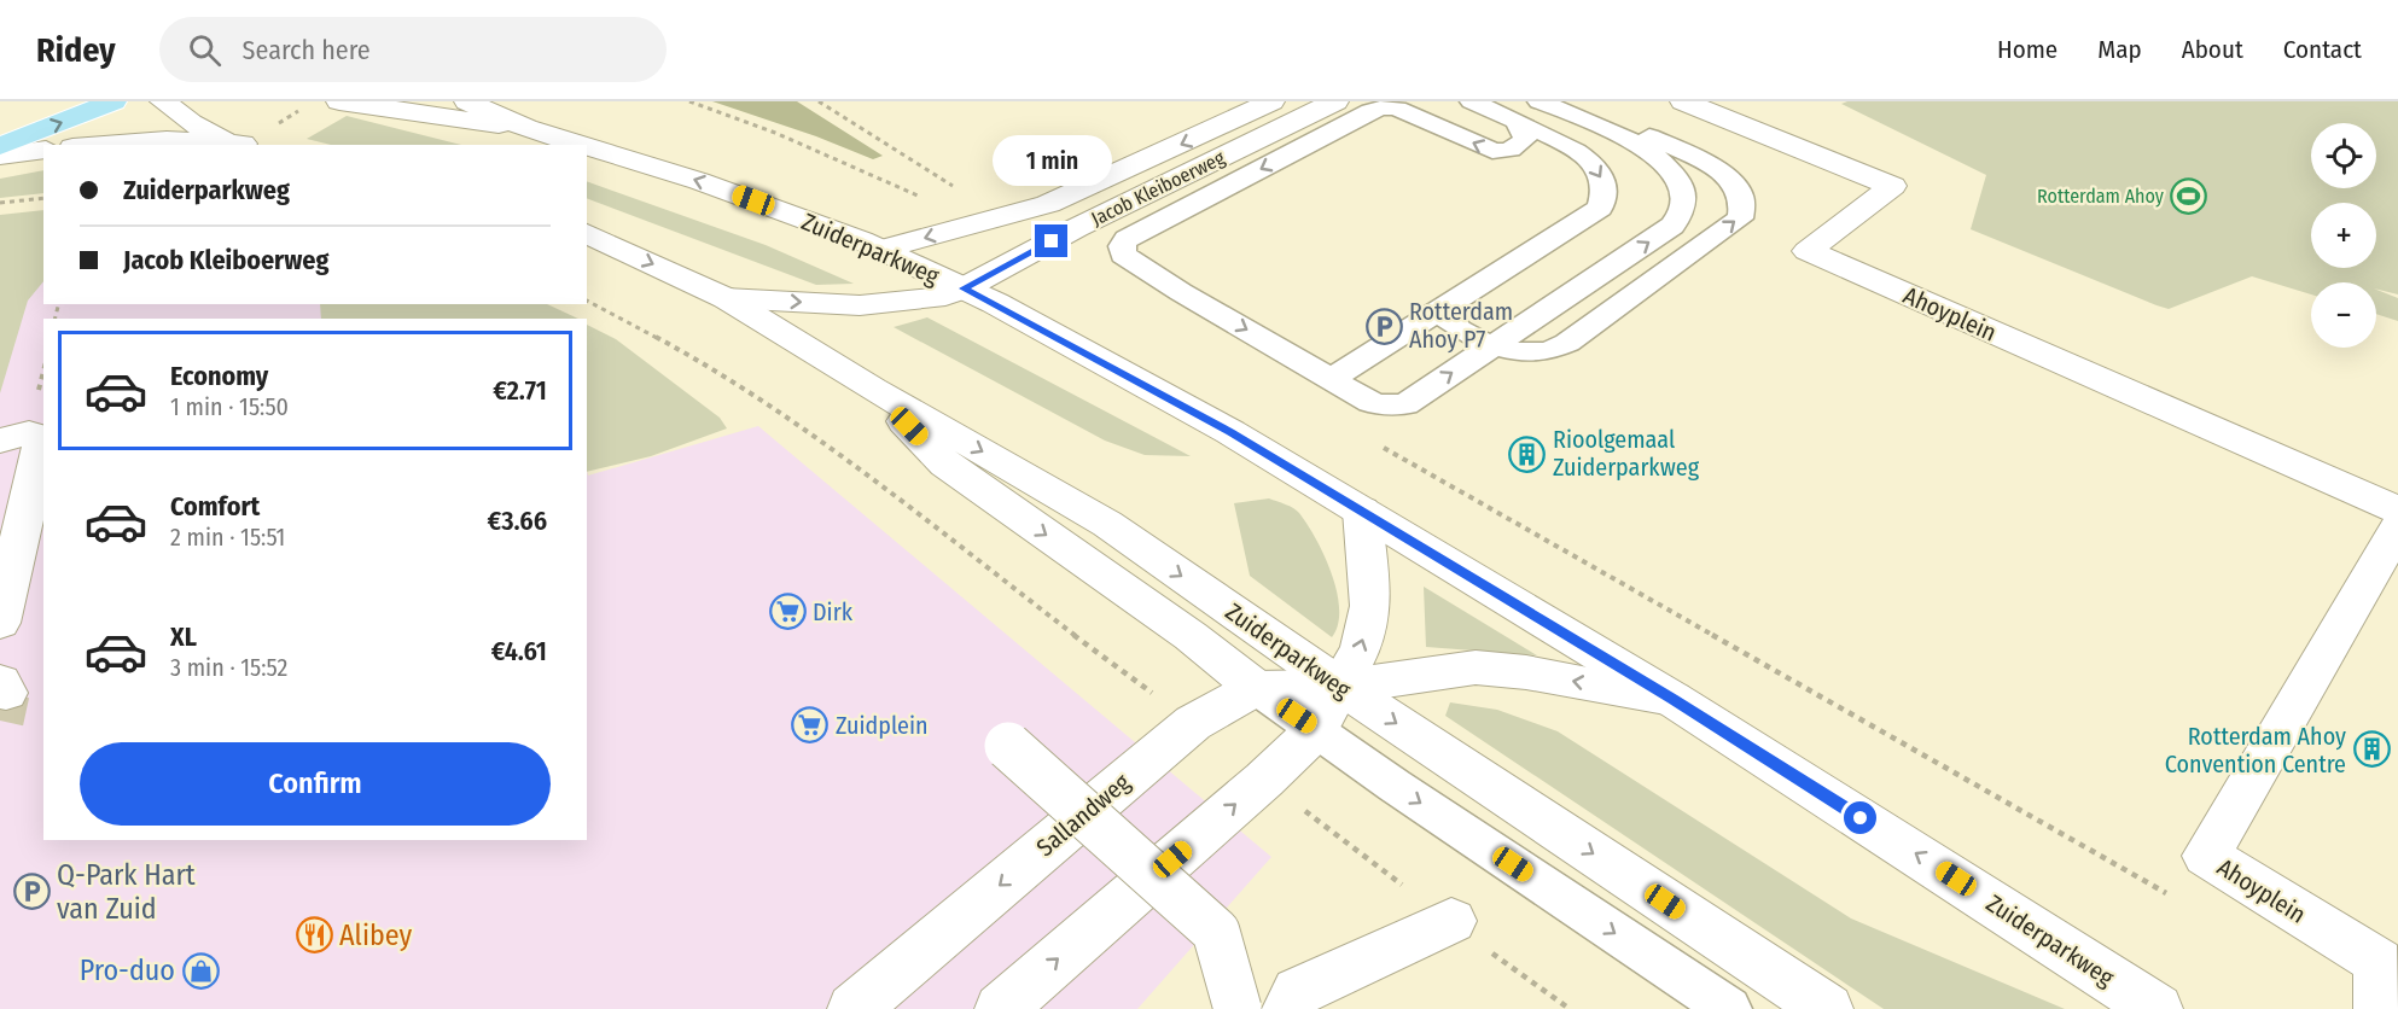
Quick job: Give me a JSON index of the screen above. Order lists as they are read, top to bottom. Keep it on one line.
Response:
{"streets":{"street":["Jacob Kleiboerweg","Zuiderparkweg","Ahoyplein","Sallandweg"]},"crossings":[["Jacob Kleiboerweg","Zuiderparkweg"],["Zuiderparkweg","Sallandweg"]],"places":{"sports":["Rotterdam Ahoy"],"parking":["Rotterdam Ahoy P7","Q-Park Hart van Zuid"],"building":["Rioolgemaal Zuiderparkweg","Rotterdam Ahoy Convention Centre"],"supermarket":["Dirk","Zuidplein"],"restaurant":["Alibey"],"shop":["Pro-duo"]},"page":{"header":"Ridey","search":"Search here","nav":["Home","Map","About","Contact"],"map_buttons":["+","−"],"bubble":"1 min","banner":["Zuiderparkweg","Jacob Kleiboerweg"],"list":[{"name":"Economy","note":"1 min · 15:50","value":"€2.71"},{"name":"Comfort","note":"2 min · 15:51","value":"€3.66"},{"name":"XL","note":"3 min · 15:52","value":"€4.61"}],"buttons":"Confirm"}}
